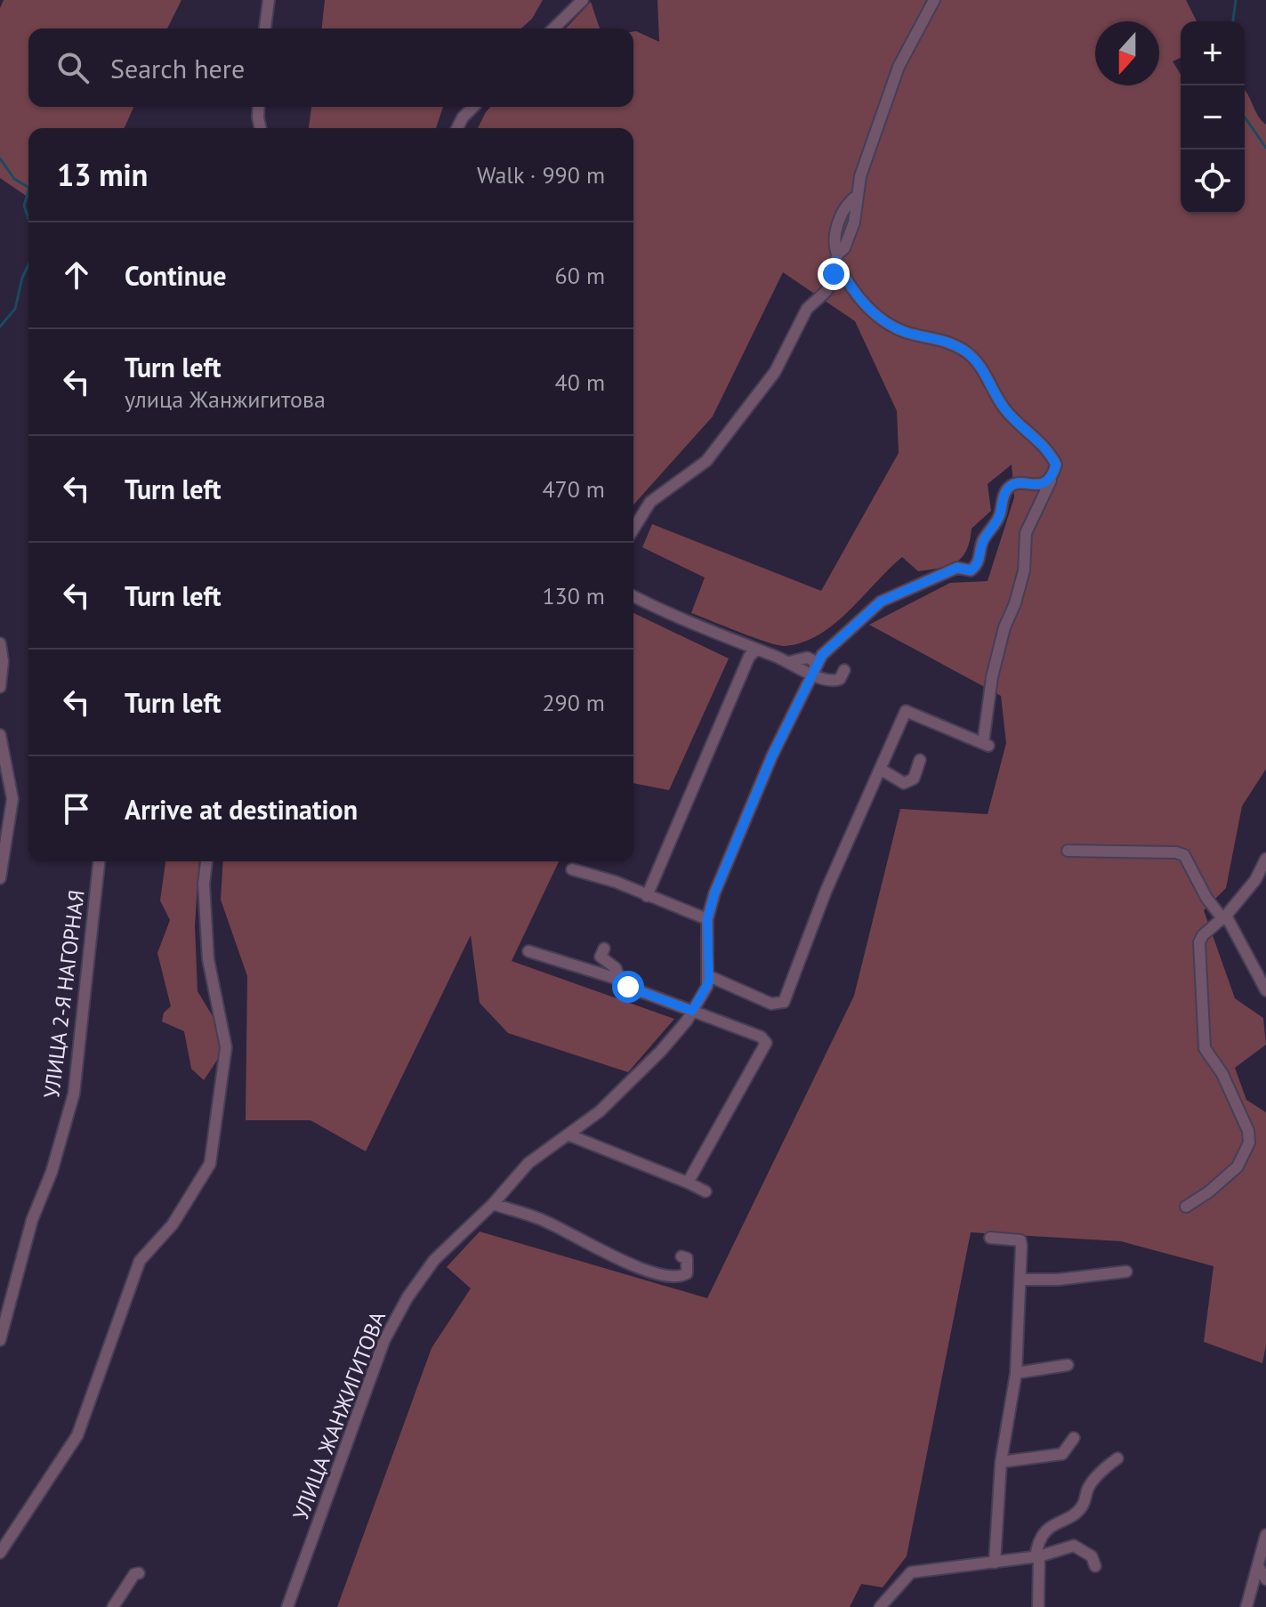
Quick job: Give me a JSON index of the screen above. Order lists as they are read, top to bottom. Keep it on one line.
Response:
{"streets":{"street":["УЛИЦА 2-Я НАГОРНАЯ","УЛИЦА ЖАНЖИГИТОВА"]},"north":"bottom","page":{"map_buttons":["+","−"],"search":"Search here","heading":["13 min","Walk · 990 m"],"list":[["Continue","60 m"],["Turn left","улица Жанжигитова","40 m"],["Turn left","470 m"],["Turn left","130 m"],["Turn left","290 m"],"Arrive at destination"]}}
